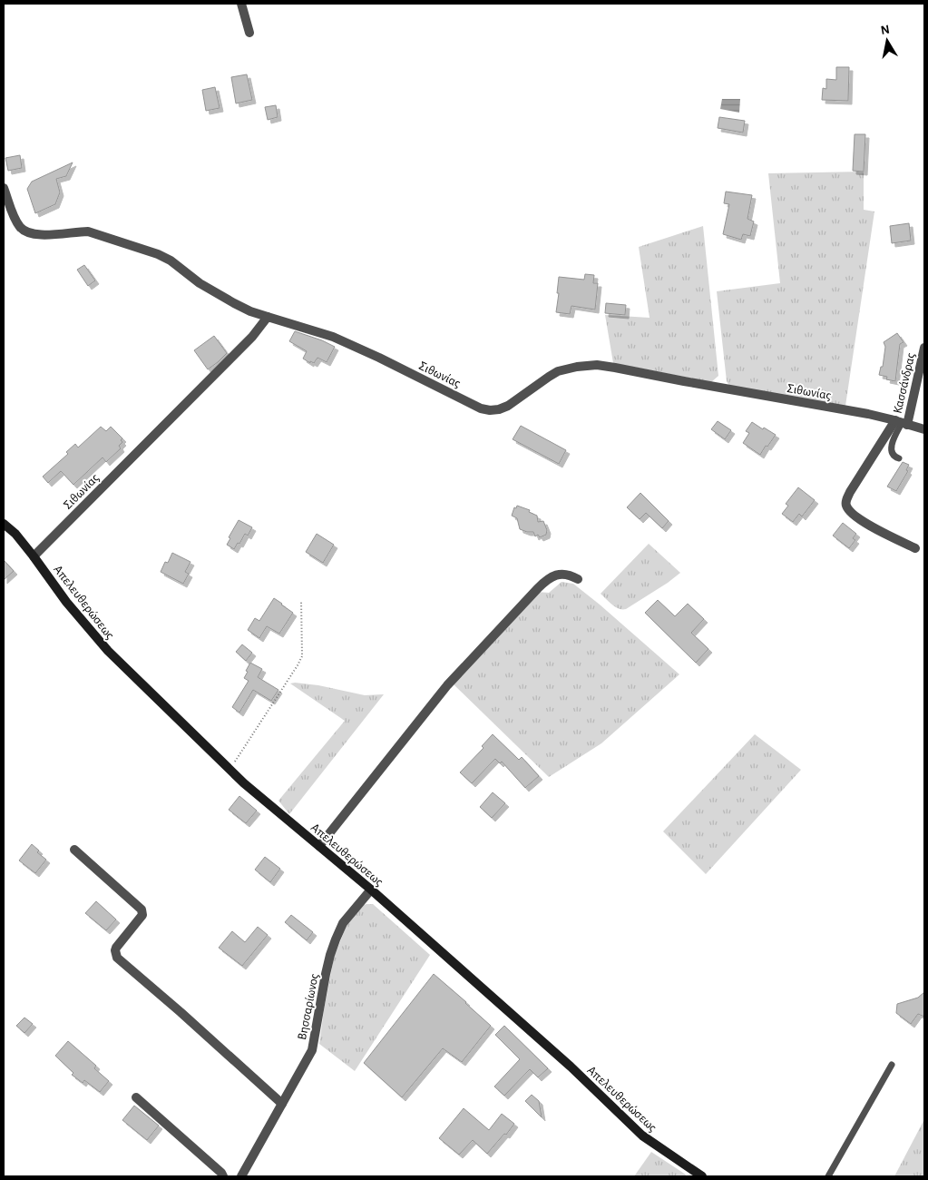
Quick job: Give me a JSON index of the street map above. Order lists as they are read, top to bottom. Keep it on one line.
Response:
{"streets":{"street":["Σιθωνίας","Κασσάνδρας","Απελευθερώσεως","Βησσαρίωνος"]},"crossings":[["Σιθωνίας","Κασσάνδρας"],["Σιθωνίας","Απελευθερώσεως"],["Απελευθερώσεως","Βησσαρίωνος"]],"north":"top"}
